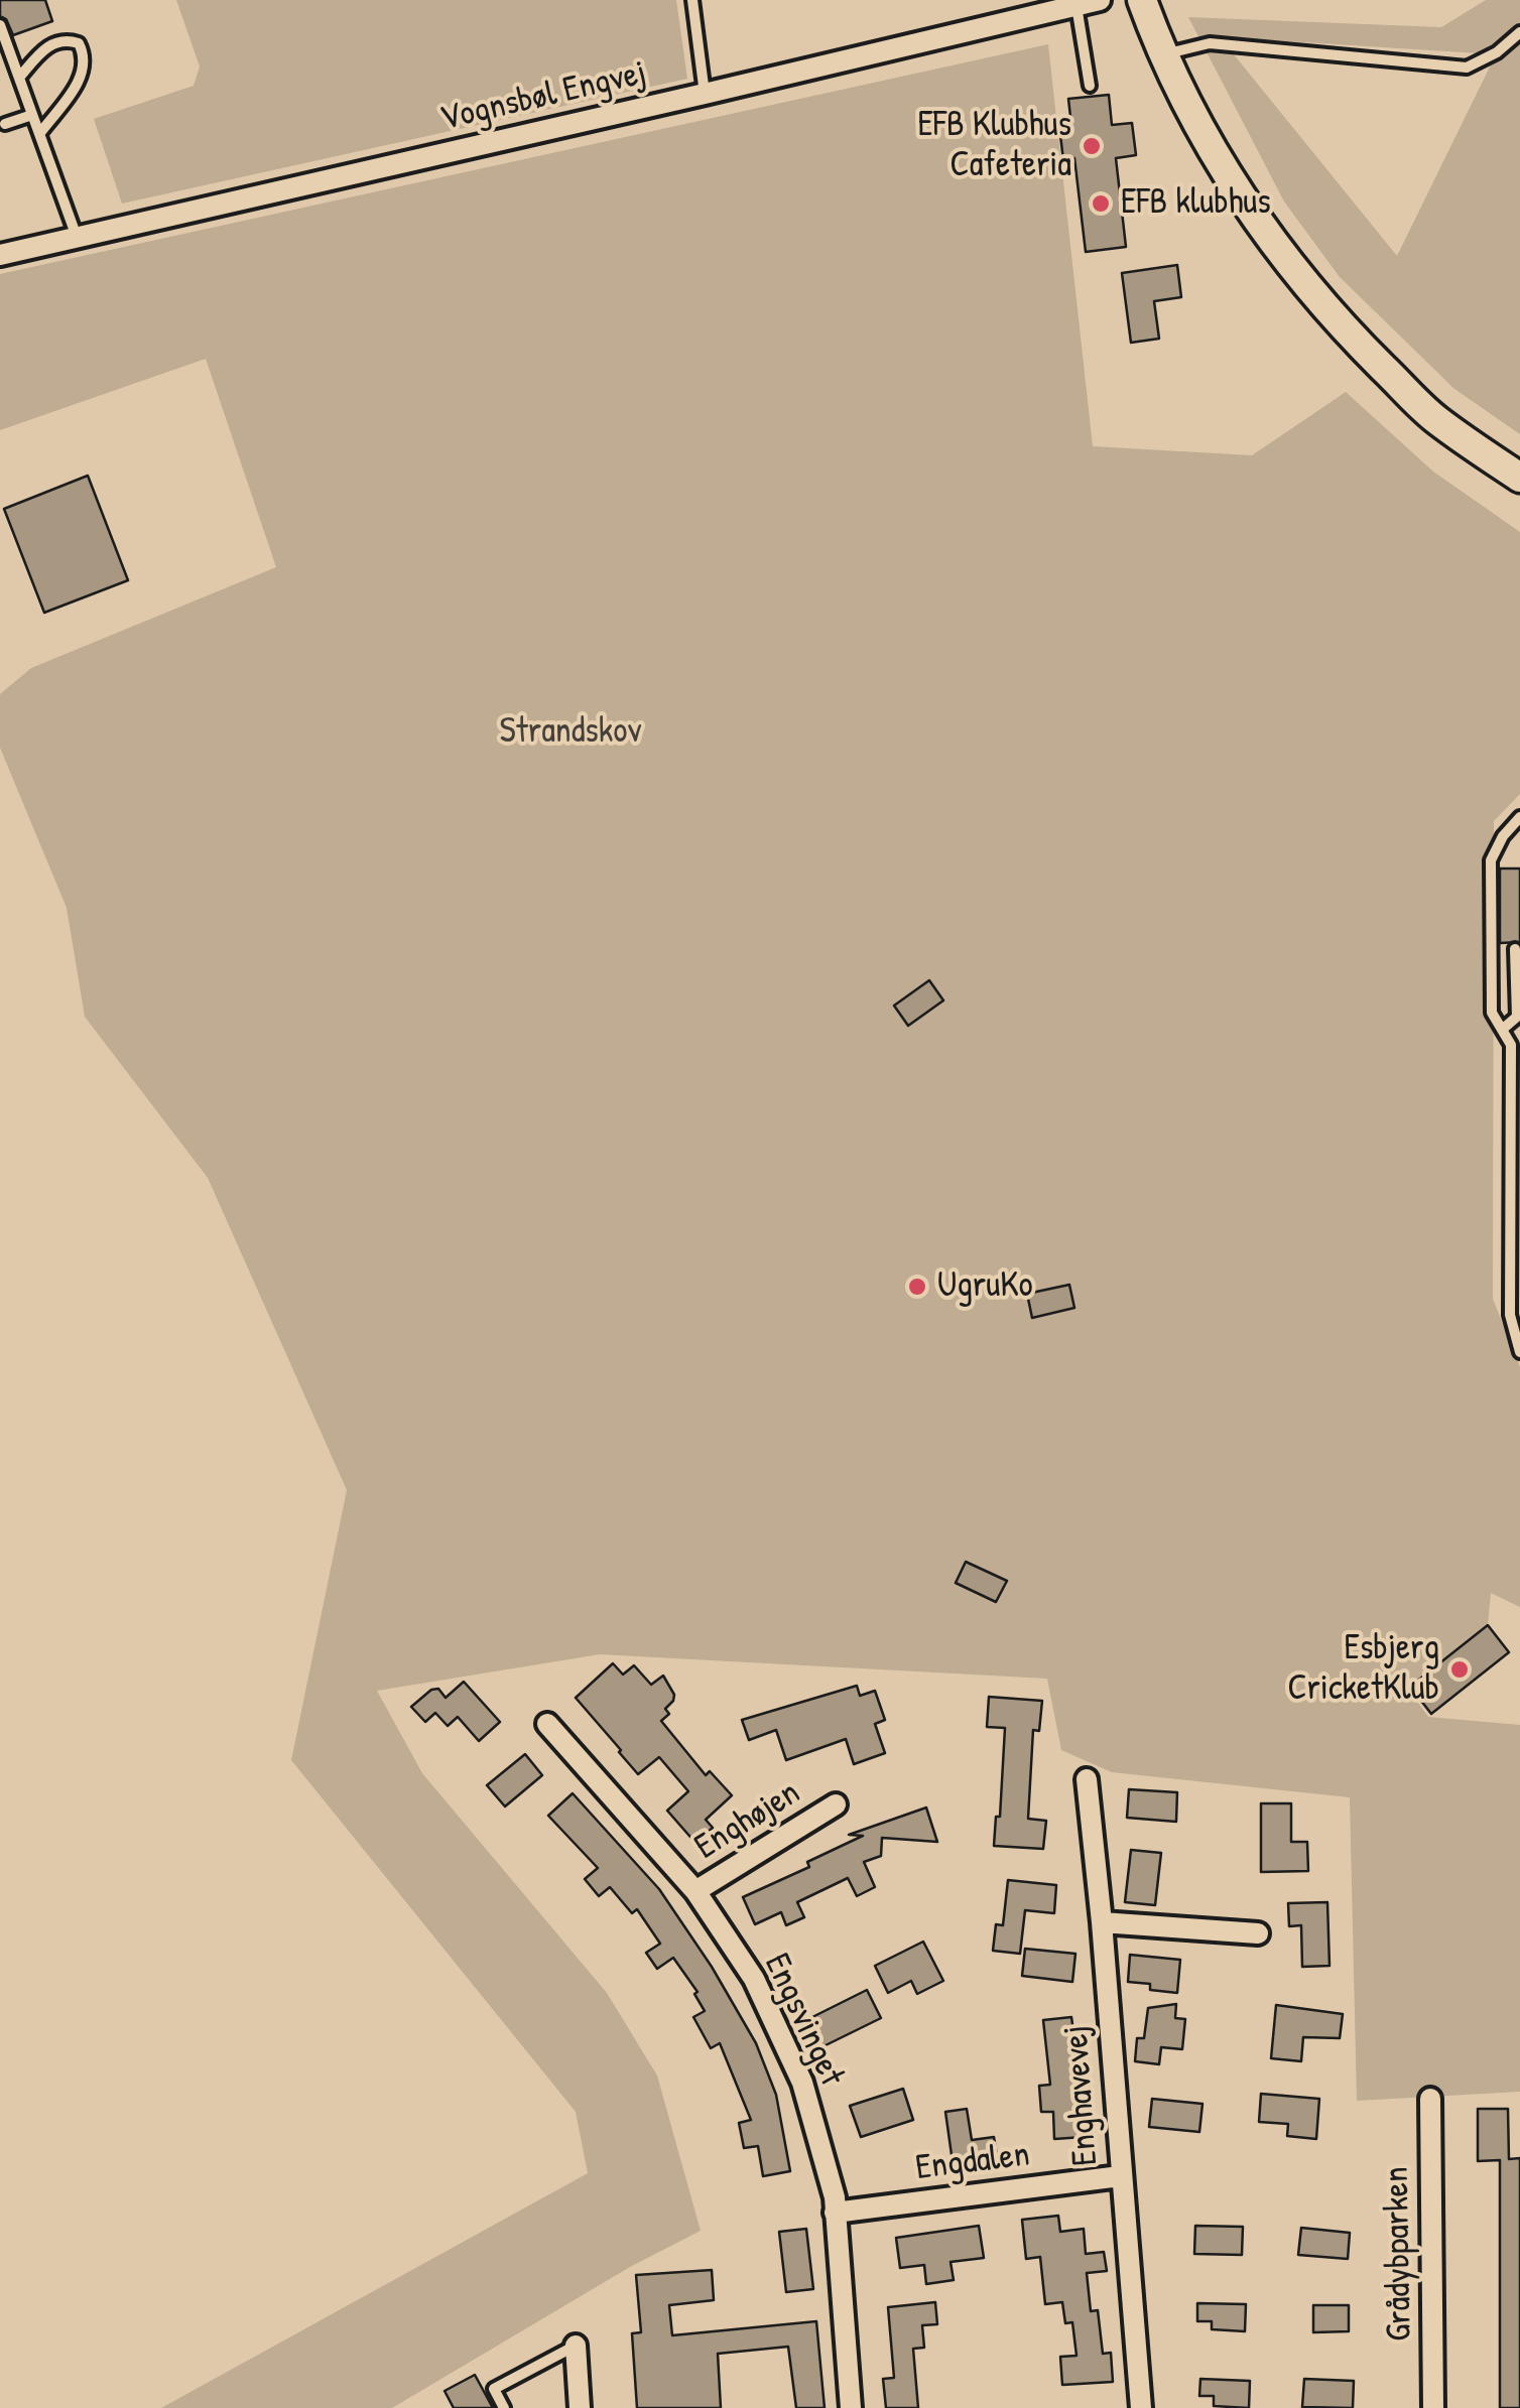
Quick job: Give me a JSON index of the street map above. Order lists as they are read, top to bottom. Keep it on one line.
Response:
{"streets":{"street":["Vognsbøl Engvej","Enghøjen","Engsvinget","Enghavevej","Engdalen","Grådybparken"]},"crossings":[["Enghøjen","Engsvinget"],["Engsvinget","Engdalen"],["Enghavevej","Engdalen"]],"parks":["Strandskov"],"places":["EFB Klubhus Cafeteria","EFB klubhus","UgruKo","Esbjerg CricketKlub"]}
